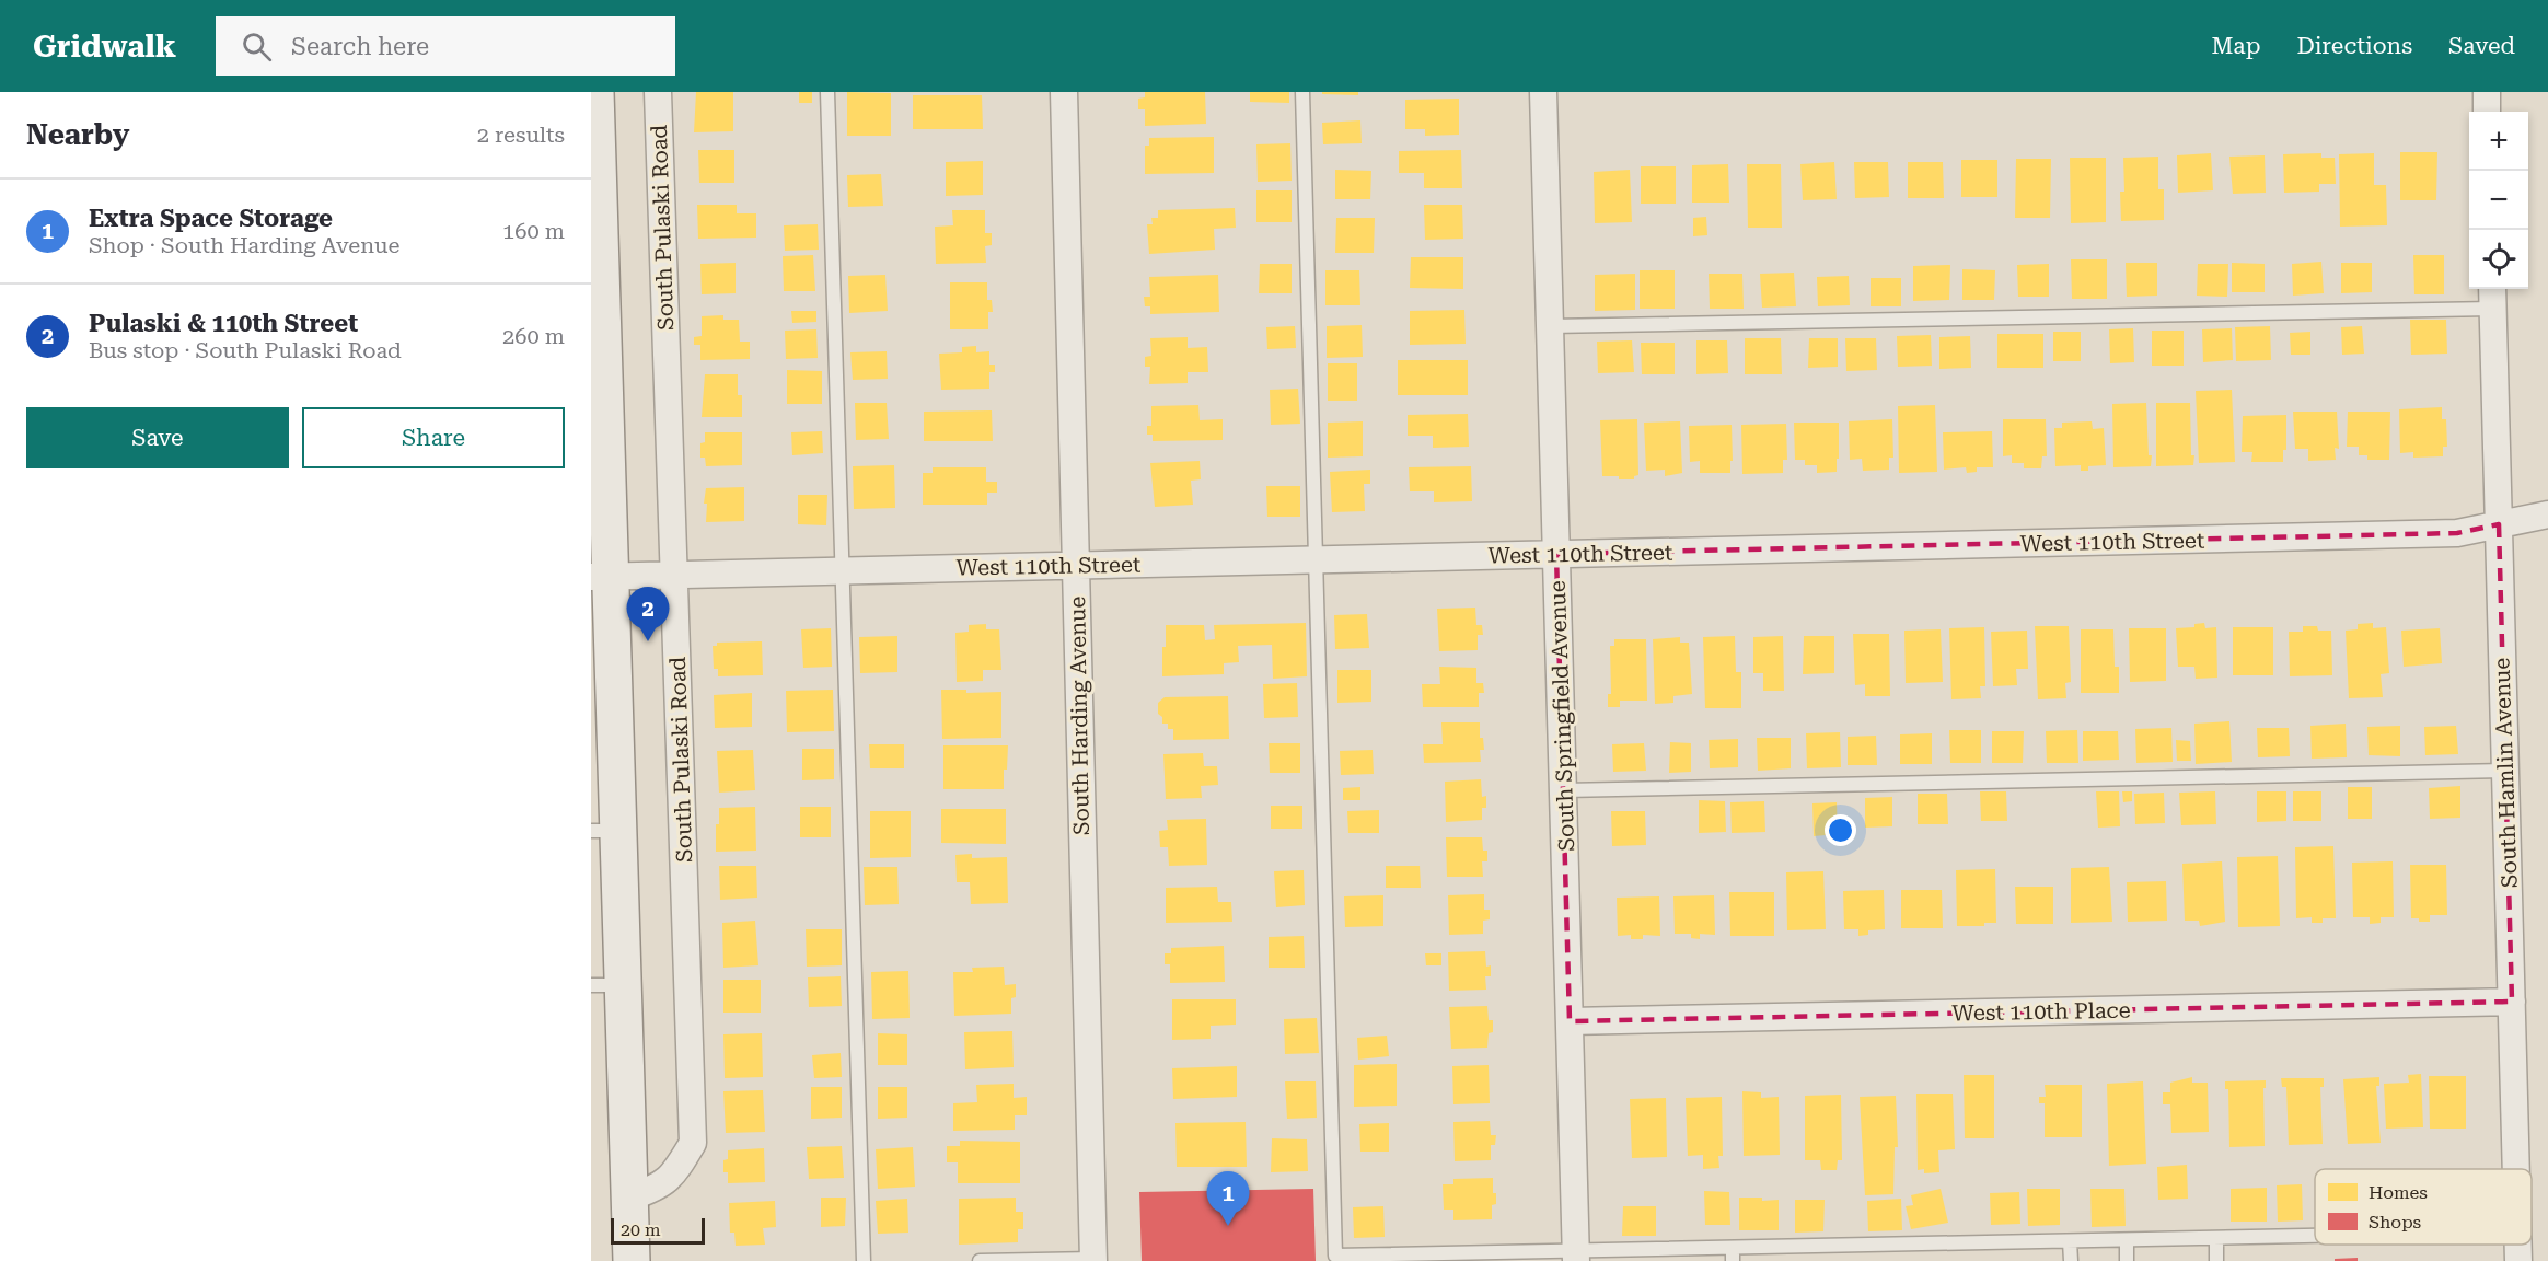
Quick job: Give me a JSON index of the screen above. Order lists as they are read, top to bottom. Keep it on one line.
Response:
{"streets":{"street":["South Pulaski Road","West 110th Street","South Harding Avenue","South Springfield Avenue","South Hamlin Avenue","West 110th Place"]},"crossings":[["South Pulaski Road","West 110th Street"],["West 110th Street","South Harding Avenue"],["West 110th Street","South Springfield Avenue"],["West 110th Street","South Hamlin Avenue"],["South Springfield Avenue","West 110th Place"],["South Hamlin Avenue","West 110th Place"]],"legend":["Homes","Shops"],"scale_bar":"20 m","page":{"header":"Gridwalk","search":"Search here","nav":["Map","Directions","Saved"],"heading":["Nearby","2 results"],"map_buttons":["+","−"],"list":[{"mark":"1","name":"Extra Space Storage","note":"Shop · South Harding Avenue","value":"160 m"},{"mark":"2","name":"Pulaski & 110th Street","note":"Bus stop · South Pulaski Road","value":"260 m"}],"buttons":["Save","Share"],"pins":["2","1"],"scale":"20 m"}}
